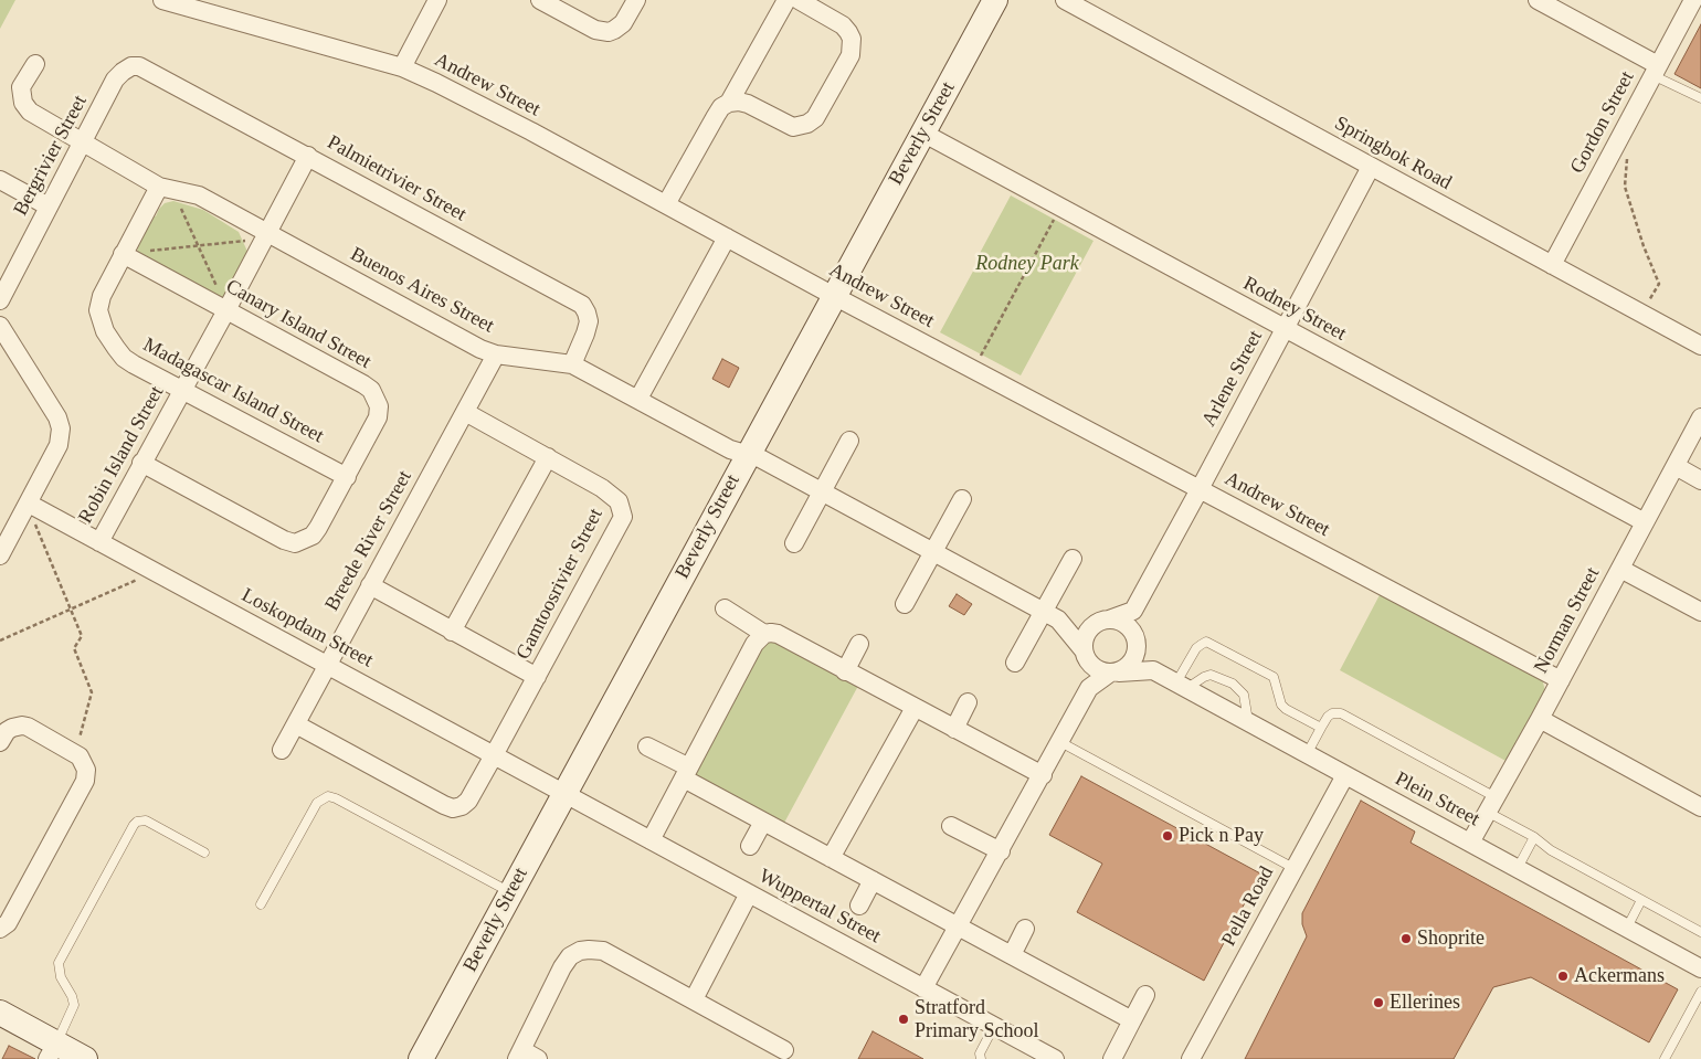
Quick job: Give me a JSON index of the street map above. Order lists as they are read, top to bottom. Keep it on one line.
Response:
{"streets":{"street":["Andrew Street","Gordon Street","Beverly Street","Springbok Road","Bergrivier Street","Palmietrivier Street","Buenos Aires Street","Rodney Street","Canary Island Street","Arlene Street","Madagascar Island Street","Robin Island Street","Breede River Street","Gamtoosrivier Street","Norman Street","Loskopdam Street","Plein Street","Wuppertal Street","Pella Road"]},"crossings":[["Andrew Street","Beverly Street"],["Andrew Street","Arlene Street"],["Andrew Street","Norman Street"],["Gordon Street","Springbok Road"],["Beverly Street","Buenos Aires Street"],["Beverly Street","Rodney Street"],["Beverly Street","Loskopdam Street"],["Beverly Street","Wuppertal Street"],["Springbok Road","Arlene Street"],["Bergrivier Street","Palmietrivier Street"],["Bergrivier Street","Buenos Aires Street"],["Palmietrivier Street","Buenos Aires Street"],["Palmietrivier Street","Robin Island Street"],["Buenos Aires Street","Madagascar Island Street"],["Buenos Aires Street","Robin Island Street"],["Buenos Aires Street","Breede River Street"],["Rodney Street","Arlene Street"],["Rodney Street","Norman Street"],["Canary Island Street","Madagascar Island Street"],["Canary Island Street","Robin Island Street"],["Madagascar Island Street","Robin Island Street"],["Robin Island Street","Loskopdam Street"],["Breede River Street","Gamtoosrivier Street"],["Breede River Street","Loskopdam Street"],["Gamtoosrivier Street","Loskopdam Street"],["Norman Street","Plein Street"],["Loskopdam Street","Wuppertal Street"],["Plein Street","Pella Road"]],"parks":["Rodney Park"],"places":["Pick n Pay","Shoprite","Ackermans","Ellerines","Stratford Primary School"]}
